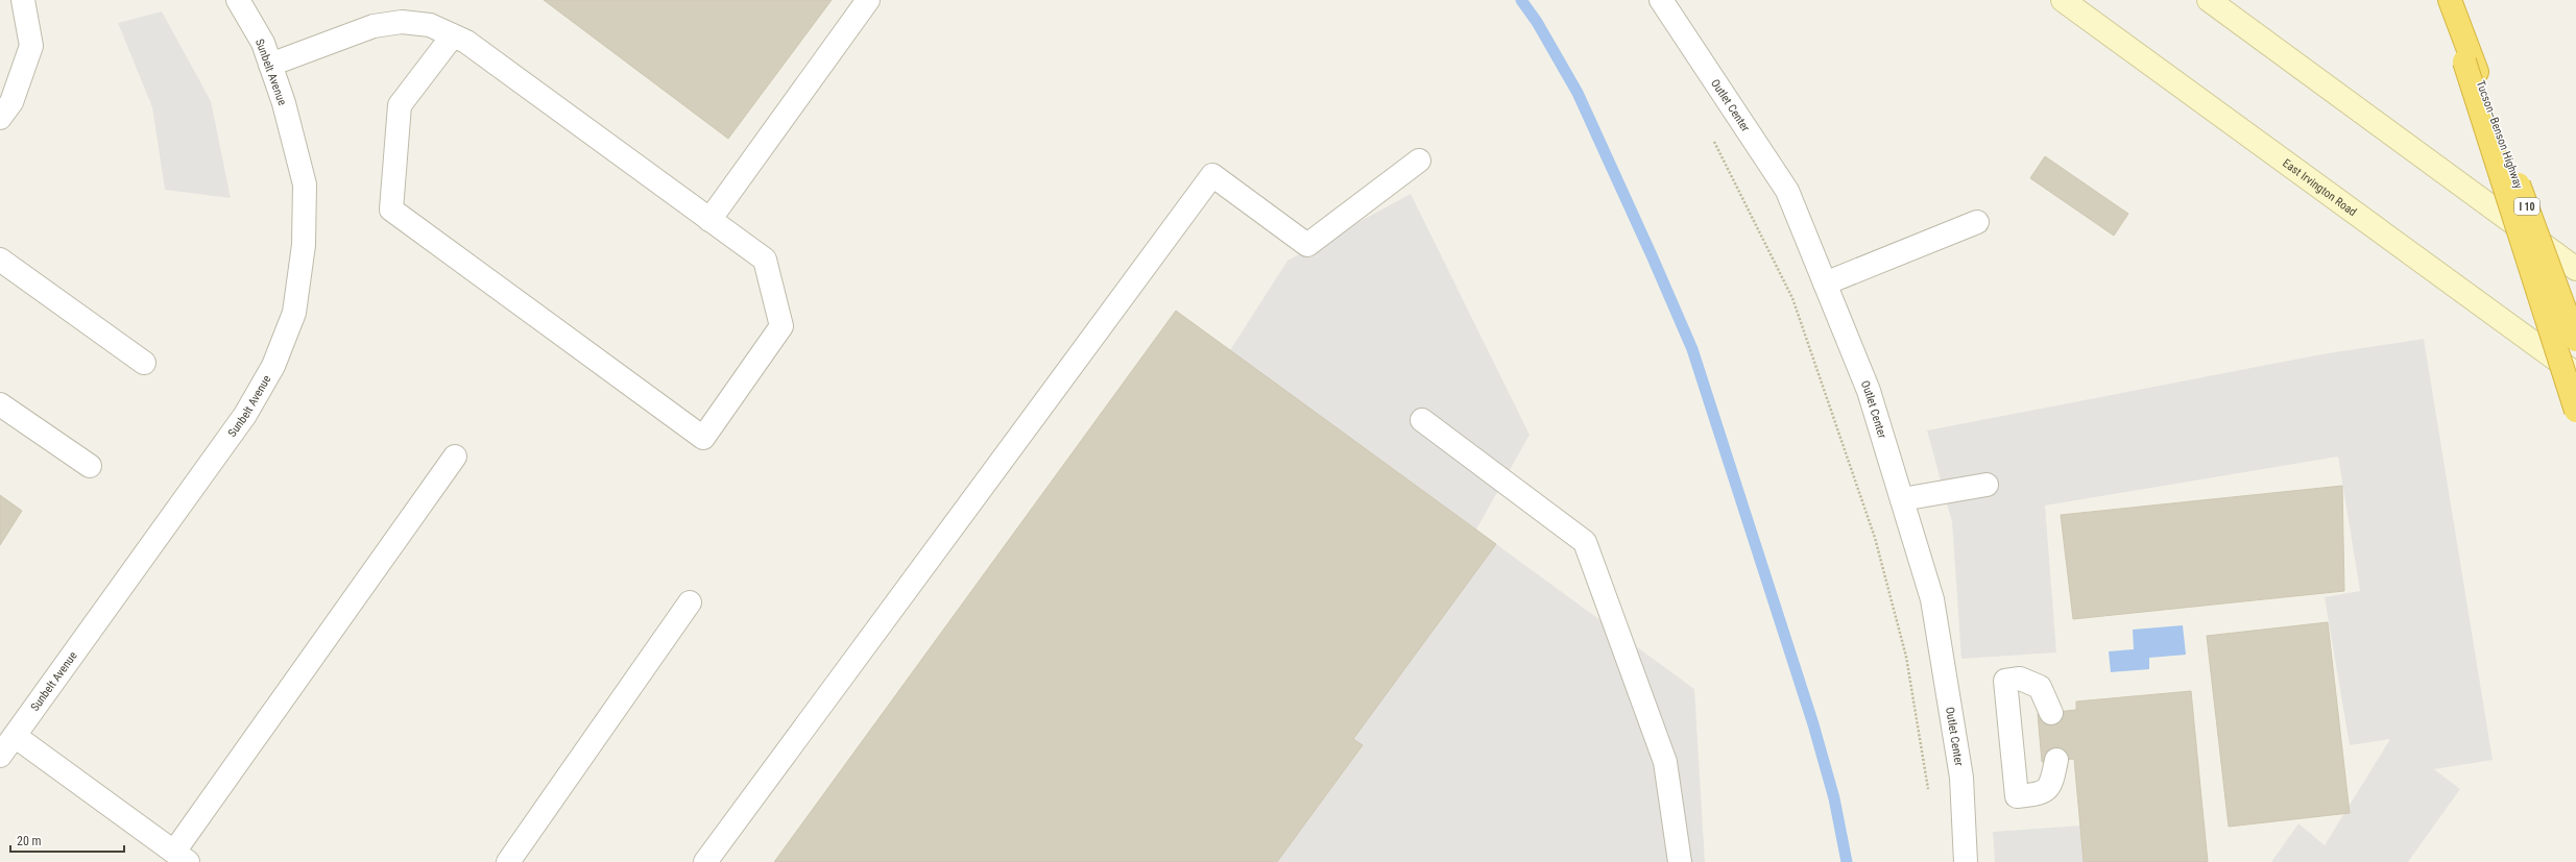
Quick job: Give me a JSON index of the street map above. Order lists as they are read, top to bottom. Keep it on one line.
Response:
{"streets":{"highway":["Tucson–Benson Highway","I 10"],"main road":["East Irvington Road"],"street":["Sunbelt Avenue","Outlet Center"]},"scale_bar":"20 m"}
